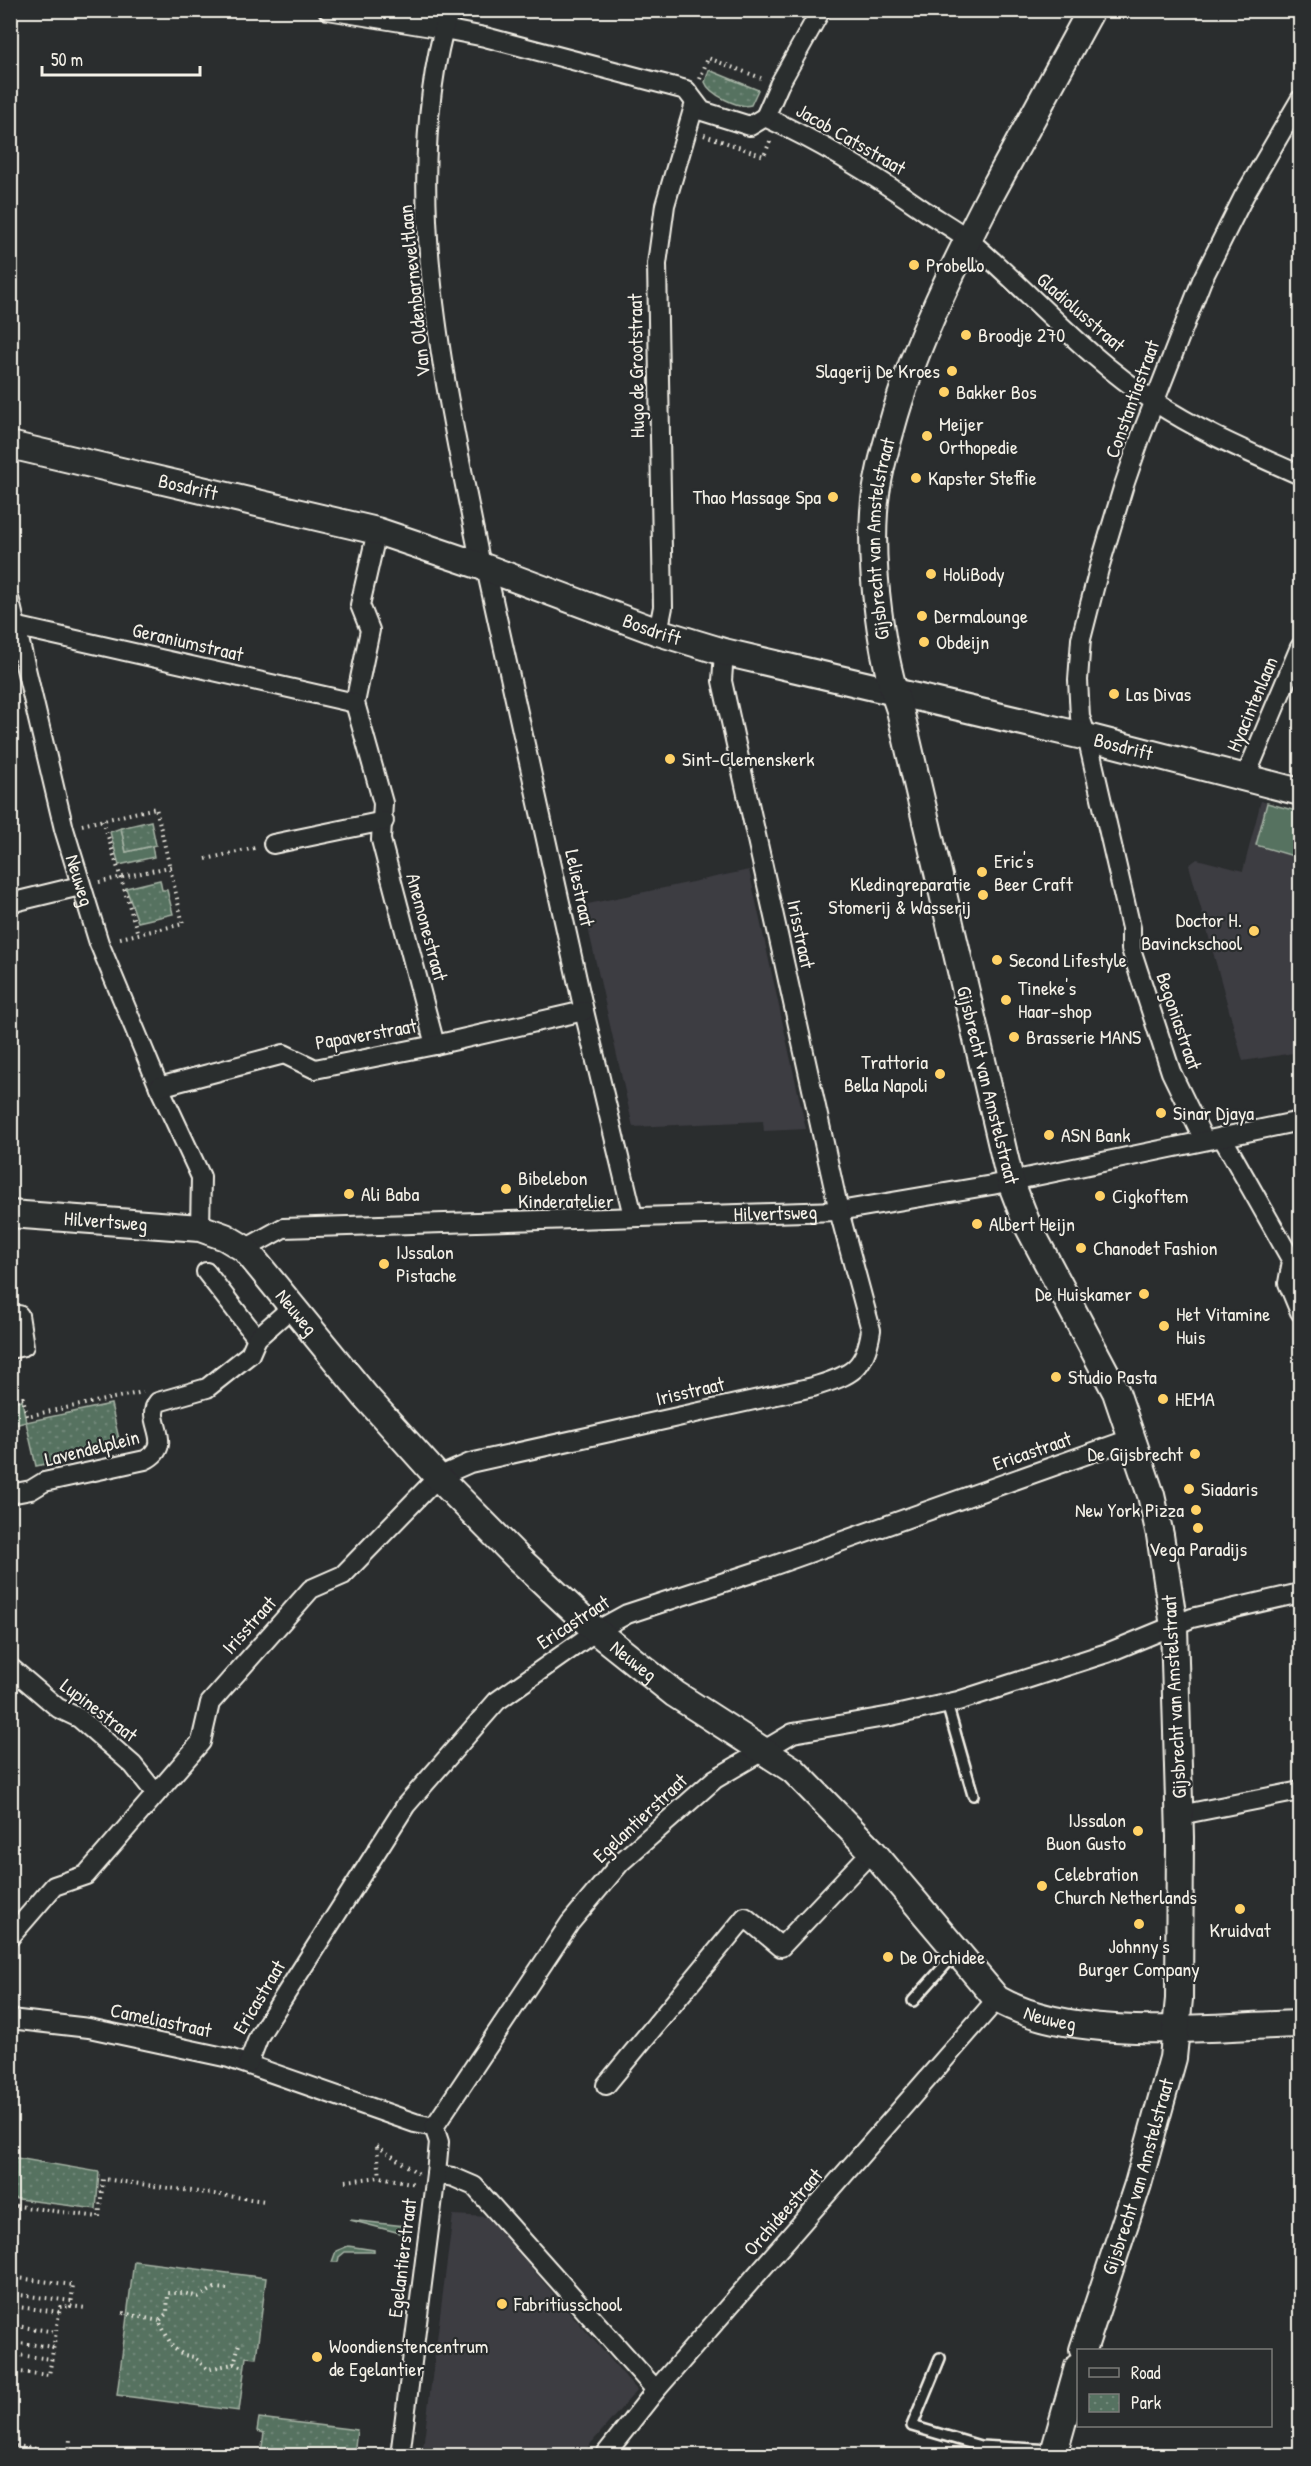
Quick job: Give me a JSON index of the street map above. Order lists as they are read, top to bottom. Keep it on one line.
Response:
{"streets":{"street":["Jacob Catsstraat","Van Oldenbarneveltlaan","Gladiolusstraat","Hugo de Grootstraat","Constantiastraat","Bosdrift","Gijsbrecht van Amstelstraat","Geraniumstraat","Hyacintenlaan","Neuweg","Leliestraat","Anemonestraat","Irisstraat","Begoniastraat","Papaverstraat","Hilvertsweg","Lavendelplein","Ericastraat","Lupinestraat","Egelantierstraat","Cameliastraat","Orchideestraat"]},"crossings":[["Jacob Catsstraat","Van Oldenbarneveltlaan"],["Jacob Catsstraat","Gladiolusstraat"],["Jacob Catsstraat","Hugo de Grootstraat"],["Jacob Catsstraat","Gijsbrecht van Amstelstraat"],["Van Oldenbarneveltlaan","Bosdrift"],["Van Oldenbarneveltlaan","Leliestraat"],["Gladiolusstraat","Constantiastraat"],["Gladiolusstraat","Gijsbrecht van Amstelstraat"],["Hugo de Grootstraat","Bosdrift"],["Constantiastraat","Bosdrift"],["Constantiastraat","Begoniastraat"],["Bosdrift","Gijsbrecht van Amstelstraat"],["Bosdrift","Hyacintenlaan"],["Bosdrift","Leliestraat"],["Bosdrift","Anemonestraat"],["Bosdrift","Irisstraat"],["Bosdrift","Begoniastraat"],["Gijsbrecht van Amstelstraat","Neuweg"],["Gijsbrecht van Amstelstraat","Hilvertsweg"],["Gijsbrecht van Amstelstraat","Ericastraat"],["Gijsbrecht van Amstelstraat","Egelantierstraat"],["Geraniumstraat","Neuweg"],["Geraniumstraat","Anemonestraat"],["Neuweg","Irisstraat"],["Neuweg","Papaverstraat"],["Neuweg","Hilvertsweg"],["Neuweg","Ericastraat"],["Neuweg","Egelantierstraat"],["Neuweg","Orchideestraat"],["Leliestraat","Papaverstraat"],["Leliestraat","Hilvertsweg"],["Anemonestraat","Papaverstraat"],["Irisstraat","Hilvertsweg"],["Irisstraat","Lupinestraat"],["Begoniastraat","Hilvertsweg"],["Ericastraat","Cameliastraat"],["Egelantierstraat","Cameliastraat"]],"places":["Probello","Broodje 270","Slagerij De Kroes","Bakker Bos","Meijer Orthopedie","Kapster Steffie","Thao Massage Spa","HoliBody","Dermalounge","Obdeijn","Las Divas","Sint-Clemenskerk","Eric's Beer Craft","Kledingreparatie Stomerij & Wasserij","Doctor H. Bavinckschool","Second Lifestyle","Tineke's Haar-shop","Brasserie MANS","Trattoria Bella Napoli","Sinar Djaya","ASN Bank","Bibelebon Kinderatelier","Ali Baba","Cigkoftem","Albert Heijn","Chanodet Fashion","IJssalon Pistache","De Huiskamer","Het Vitamine Huis","Studio Pasta","HEMA","De Gijsbrecht","Siadaris","New York Pizza","Vega Paradijs","IJssalon Buon Gusto","Celebration Church Netherlands","Kruidvat","Johnny's Burger Company","De Orchidee","Fabritiusschool","Woondienstencentrum de Egelantier"],"legend":["Road","Park"],"scale_bar":"50 m"}
